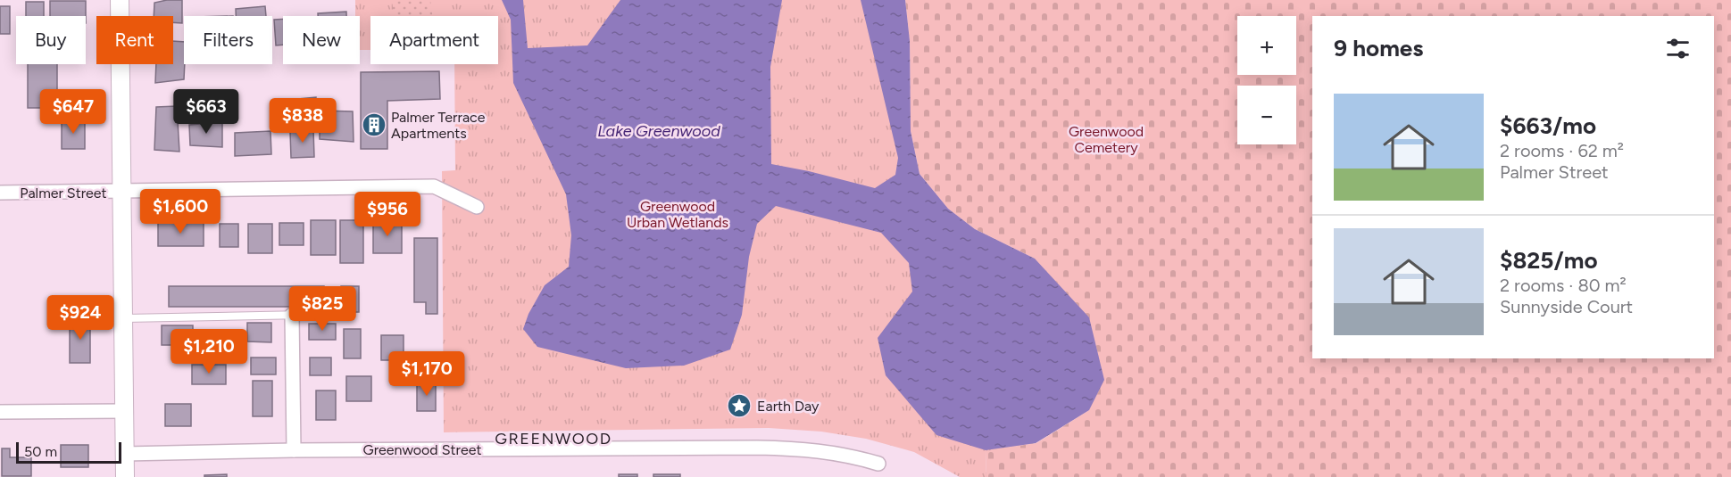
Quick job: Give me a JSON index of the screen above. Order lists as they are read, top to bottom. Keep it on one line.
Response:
{"streets":{"street":["Palmer Street","Greenwood Street"]},"districts":["GREENWOOD"],"water":["Lake Greenwood"],"parks":["Greenwood Cemetery","Greenwood Urban Wetlands"],"places":{"building":["Palmer Terrace Apartments"],"place":["Earth Day"]},"scale_bar":"50 m","page":{"map_buttons":["+","−"],"chip":["Buy","Rent","Filters","New","Apartment"],"heading":"9 homes","list":[{"name":"$663/mo","note":"2 rooms · 62 m² · Palmer Street"},{"name":"$825/mo","note":"2 rooms · 80 m² · Sunnyside Court"}],"price":["$647","$663","$838","$1,600","$956","$825","$924","$1,210","$1,170"],"scale":"50 m"}}
